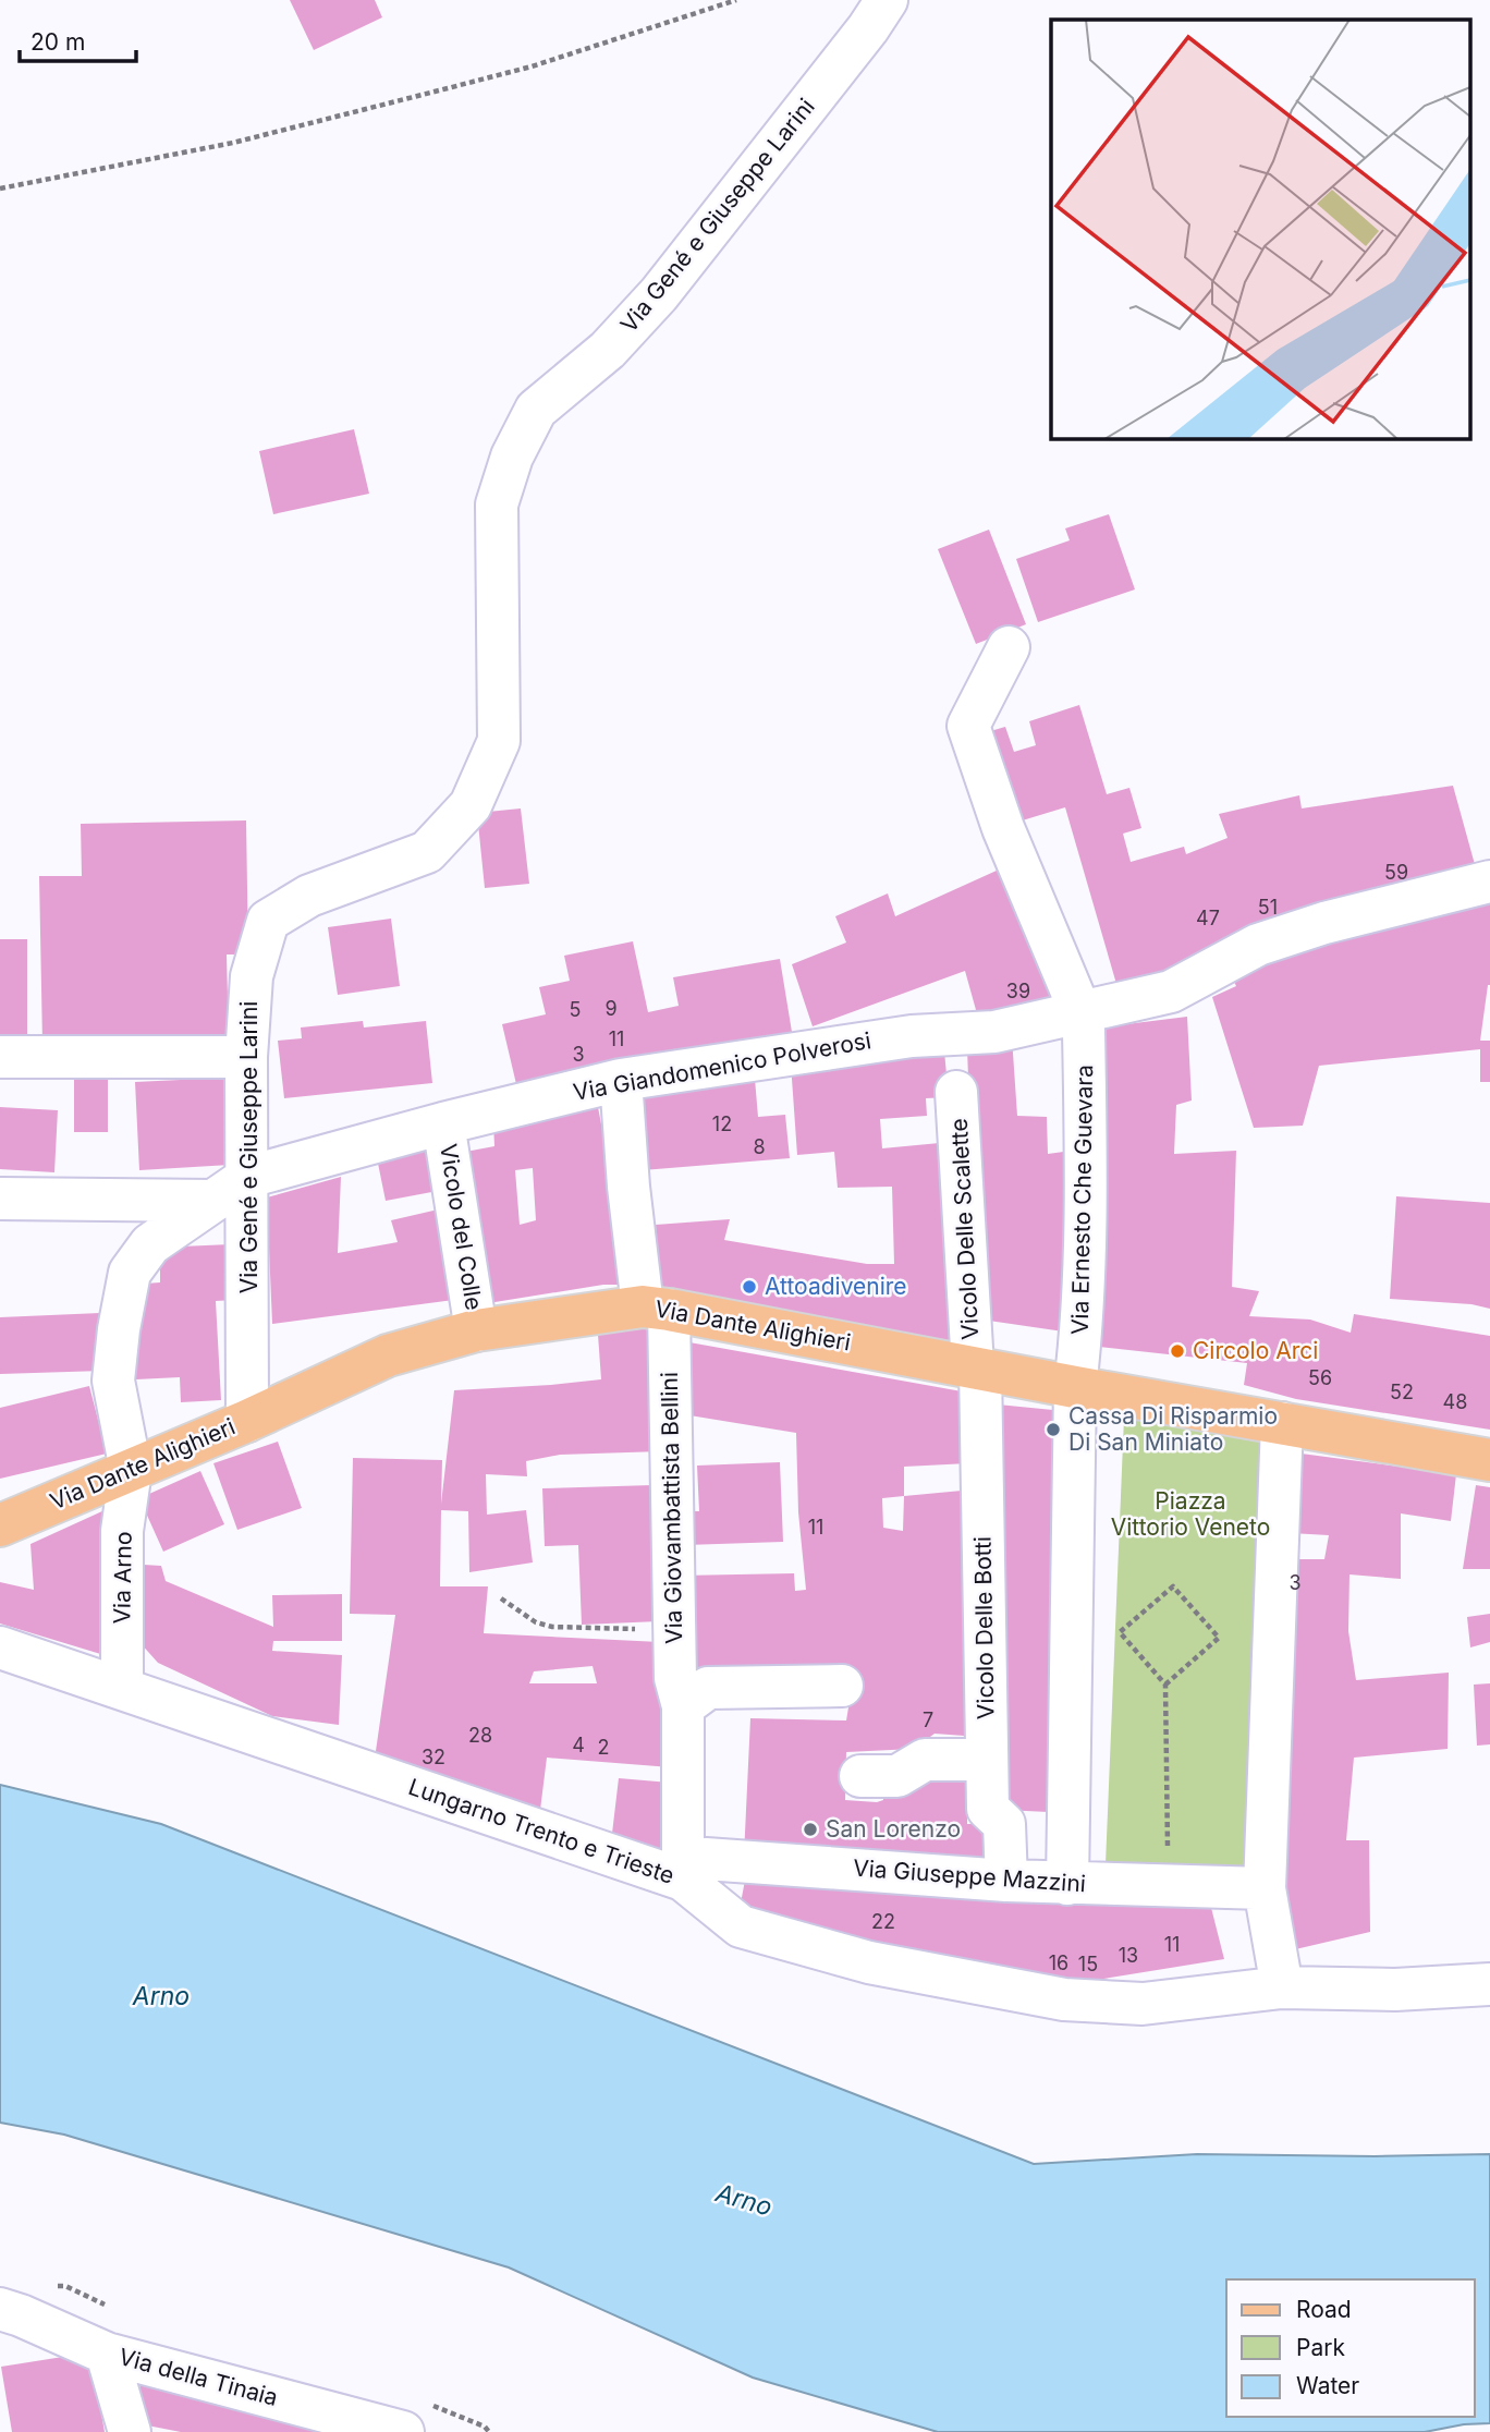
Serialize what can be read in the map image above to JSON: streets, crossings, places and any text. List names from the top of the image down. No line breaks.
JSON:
{"streets":{"main road":["Via Dante Alighieri"],"street":["Via Gené e Giuseppe Larini","Via Giandomenico Polverosi","Via Ernesto Che Guevara","Vicolo del Colle","Vicolo Delle Scalette","Via Giovambattista Bellini","Via Arno","Vicolo Delle Botti","Lungarno Trento e Trieste","Via Giuseppe Mazzini","Via della Tinaia"]},"crossings":[["Via Gené e Giuseppe Larini","Via Giandomenico Polverosi"],["Via Gené e Giuseppe Larini","Via Dante Alighieri"],["Via Giandomenico Polverosi","Via Ernesto Che Guevara"],["Via Giandomenico Polverosi","Vicolo del Colle"],["Via Giandomenico Polverosi","Via Dante Alighieri"],["Via Giandomenico Polverosi","Via Giovambattista Bellini"],["Via Giandomenico Polverosi","Via Arno"],["Via Ernesto Che Guevara","Via Dante Alighieri"],["Vicolo del Colle","Via Dante Alighieri"],["Vicolo Delle Scalette","Via Dante Alighieri"],["Vicolo Delle Scalette","Vicolo Delle Botti"],["Via Dante Alighieri","Via Giovambattista Bellini"],["Via Dante Alighieri","Via Arno"],["Via Dante Alighieri","Vicolo Delle Botti"],["Via Giovambattista Bellini","Lungarno Trento e Trieste"],["Via Giovambattista Bellini","Via Giuseppe Mazzini"],["Via Arno","Lungarno Trento e Trieste"],["Vicolo Delle Botti","Via Giuseppe Mazzini"],["Lungarno Trento e Trieste","Via Giuseppe Mazzini"]],"water":["Arno"],"parks":["Piazza Vittorio Veneto"],"places":["Attoadivenire","Circolo Arci","Cassa Di Risparmio Di San Miniato","San Lorenzo"],"house_numbers":["59","51","47","39","9","5","11","3","12","8","56","52","48","11","3","7","28","4","2","32","22","11","13","16","15"],"legend":["Road","Park","Water"],"scale_bar":"20 m"}
